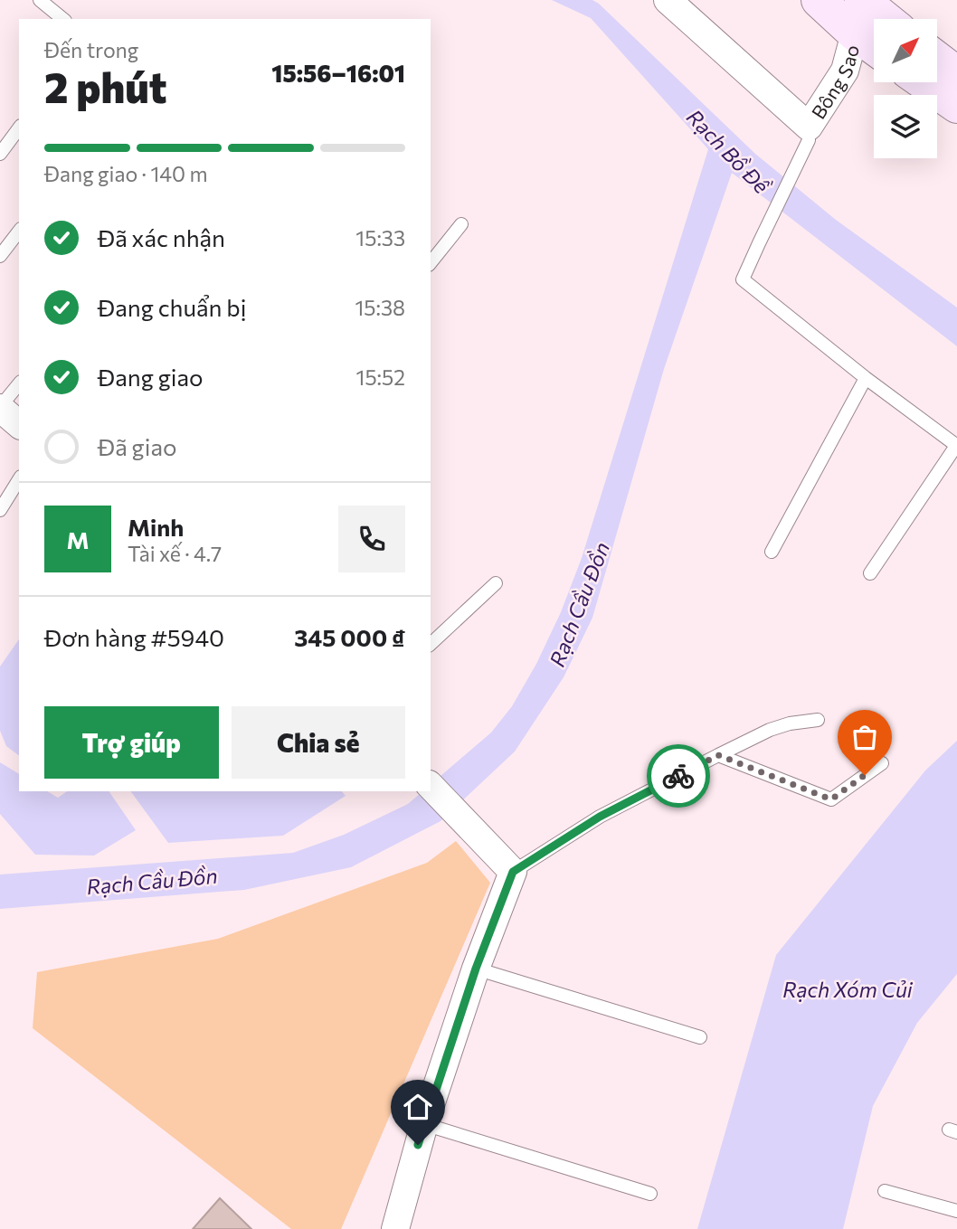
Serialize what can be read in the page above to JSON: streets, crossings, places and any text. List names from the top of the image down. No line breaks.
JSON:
{"streets":{"street":["Bông Sao"]},"water":["Rạch Bồ Đề","Rạch Cầu Đồn","Rạch Xóm Củi"],"north":"top right","page":{"heading":["2 phút","Đến trong","15:56–16:01"],"panel":["Minh","Tài xế · 4.7","Đơn hàng #5940","345 000 ₫"],"bar":"Đang giao · 140 m","list":[["Đã xác nhận","15:33"],["Đang chuẩn bị","15:38"],["Đang giao","15:52"],"Đã giao"],"round":"M","buttons":["Trợ giúp","Chia sẻ"]}}
